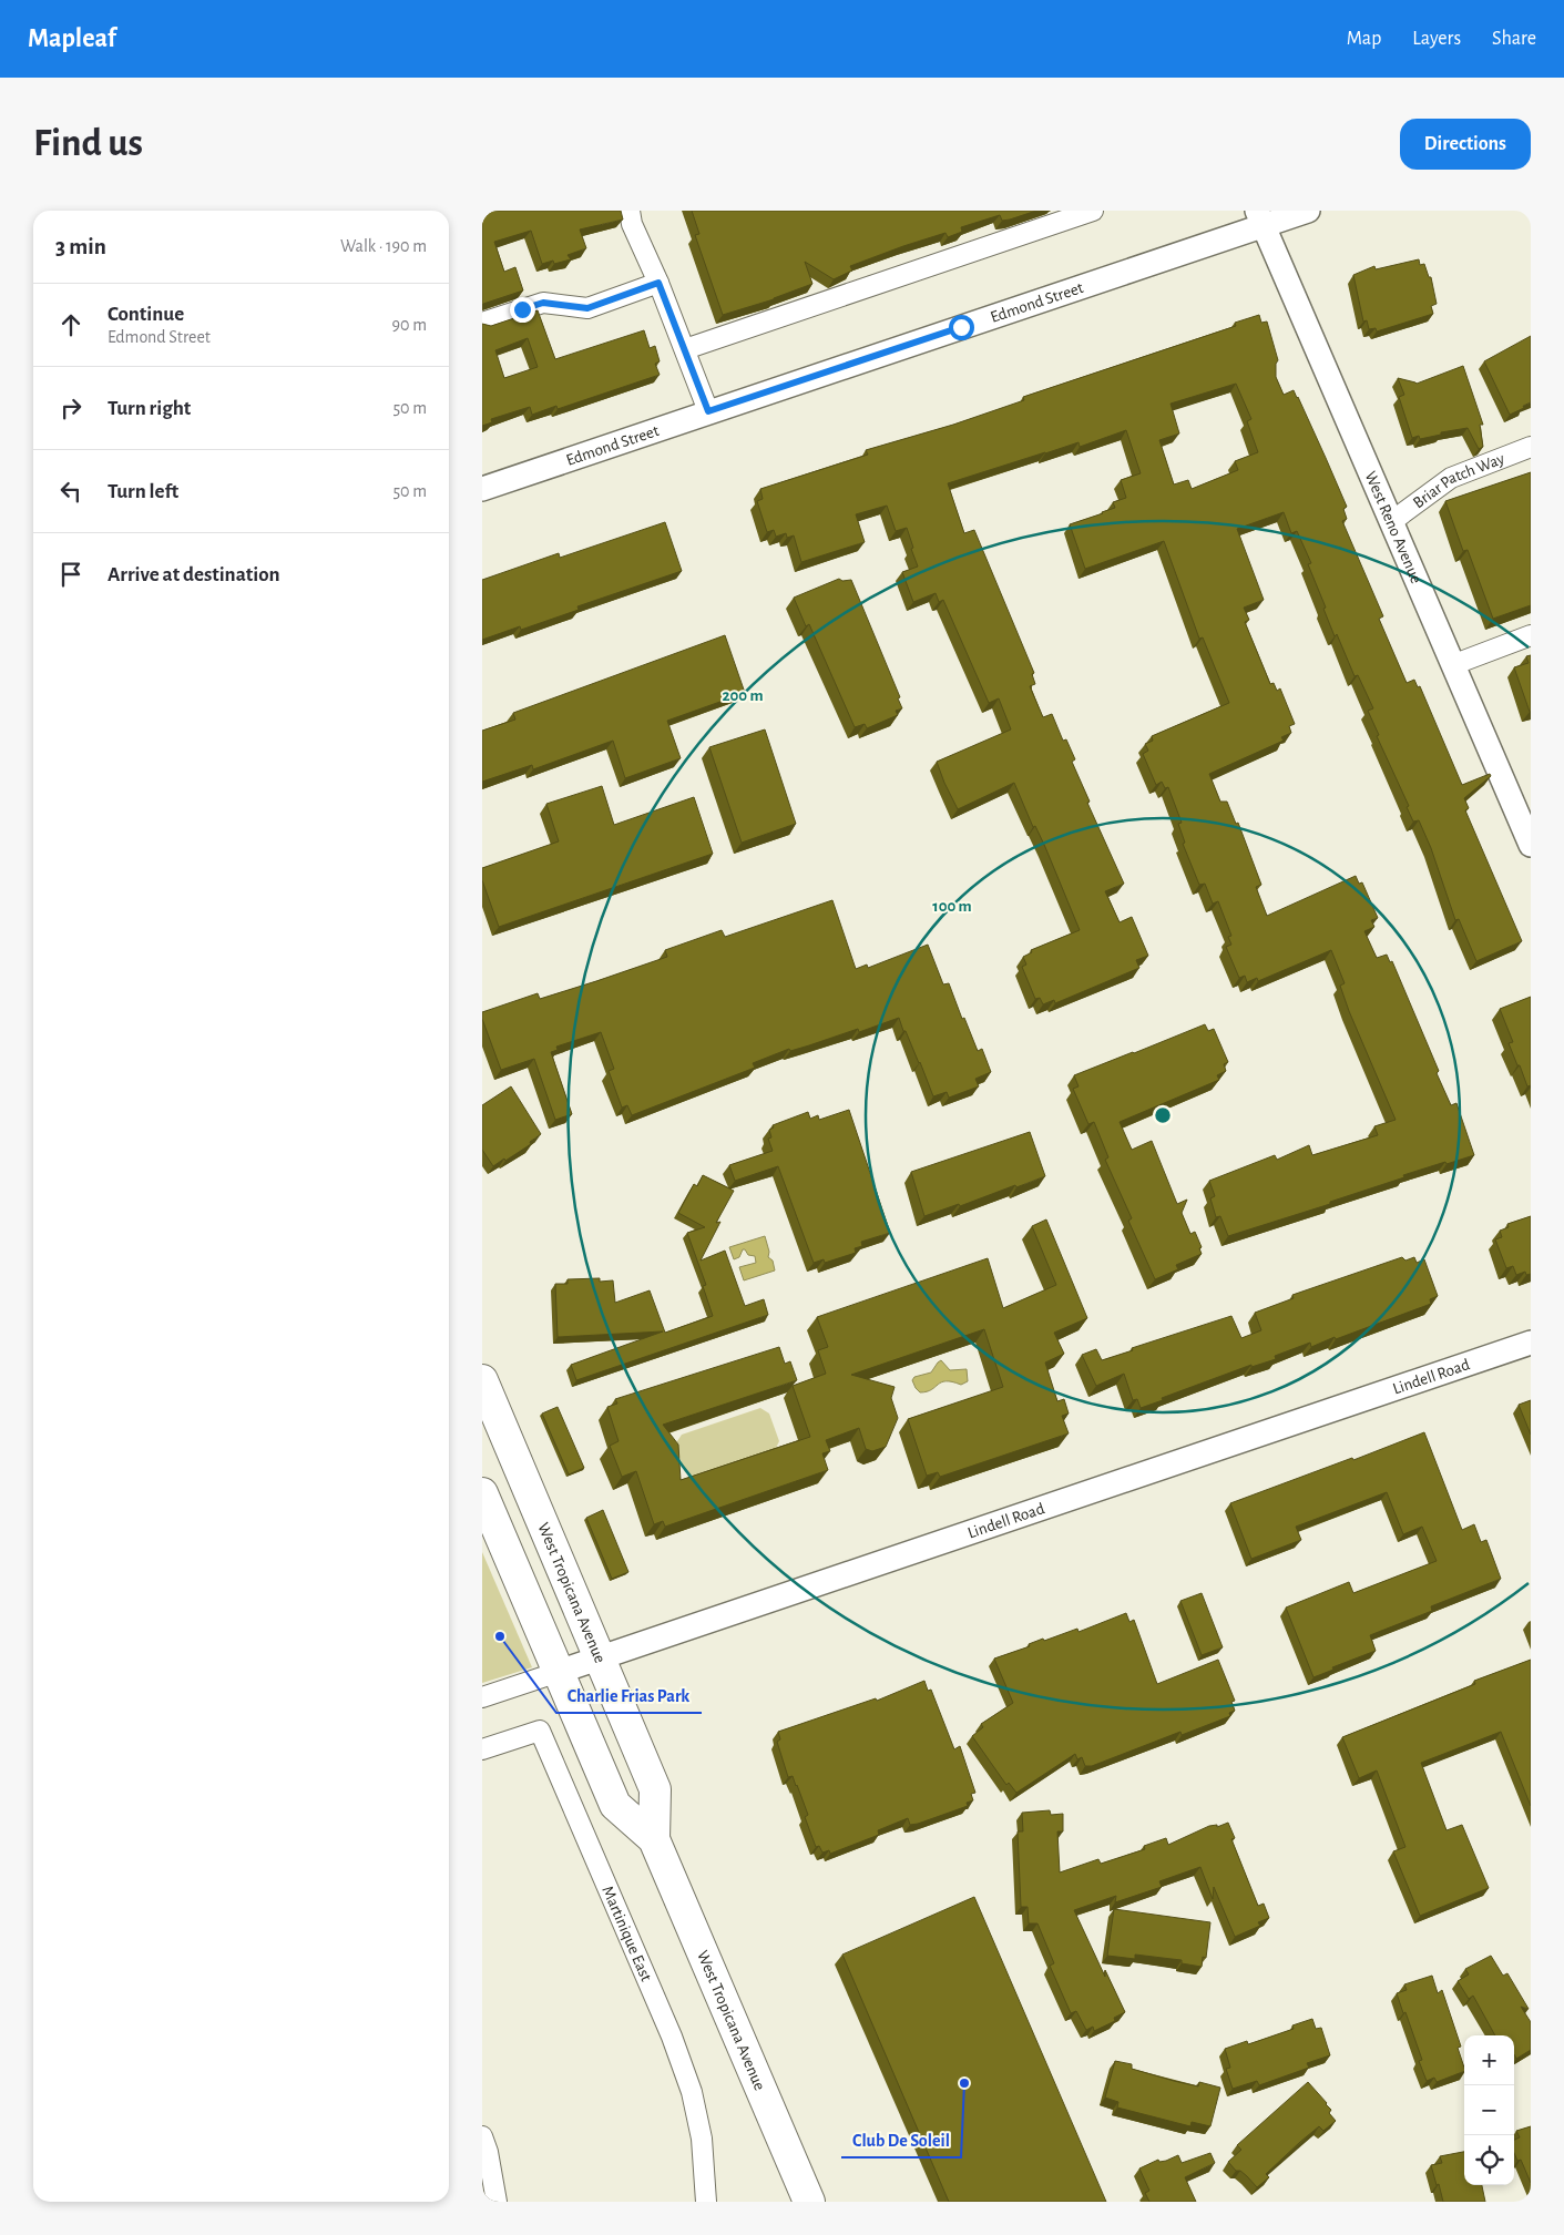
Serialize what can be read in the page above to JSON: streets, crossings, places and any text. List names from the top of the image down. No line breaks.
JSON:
{"streets":{"main road":["West Tropicana Avenue"],"street":["Edmond Street","Briar Patch Way","West Reno Avenue","Lindell Road","Martinique East"]},"crossings":[["Edmond Street","West Reno Avenue"],["Briar Patch Way","West Reno Avenue"],["Lindell Road","West Tropicana Avenue"]],"places":["Charlie Frias Park","Club De Soleil"],"page":{"header":"Mapleaf","nav":["Map","Layers","Share"],"buttons":"Directions","title":"Find us","heading":["3 min","Walk · 190 m"],"list":[["Continue","Edmond Street","90 m"],["Turn right","50 m"],["Turn left","50 m"],"Arrive at destination"],"map_buttons":["+","−"]},"rings":["200 m","100 m"]}
